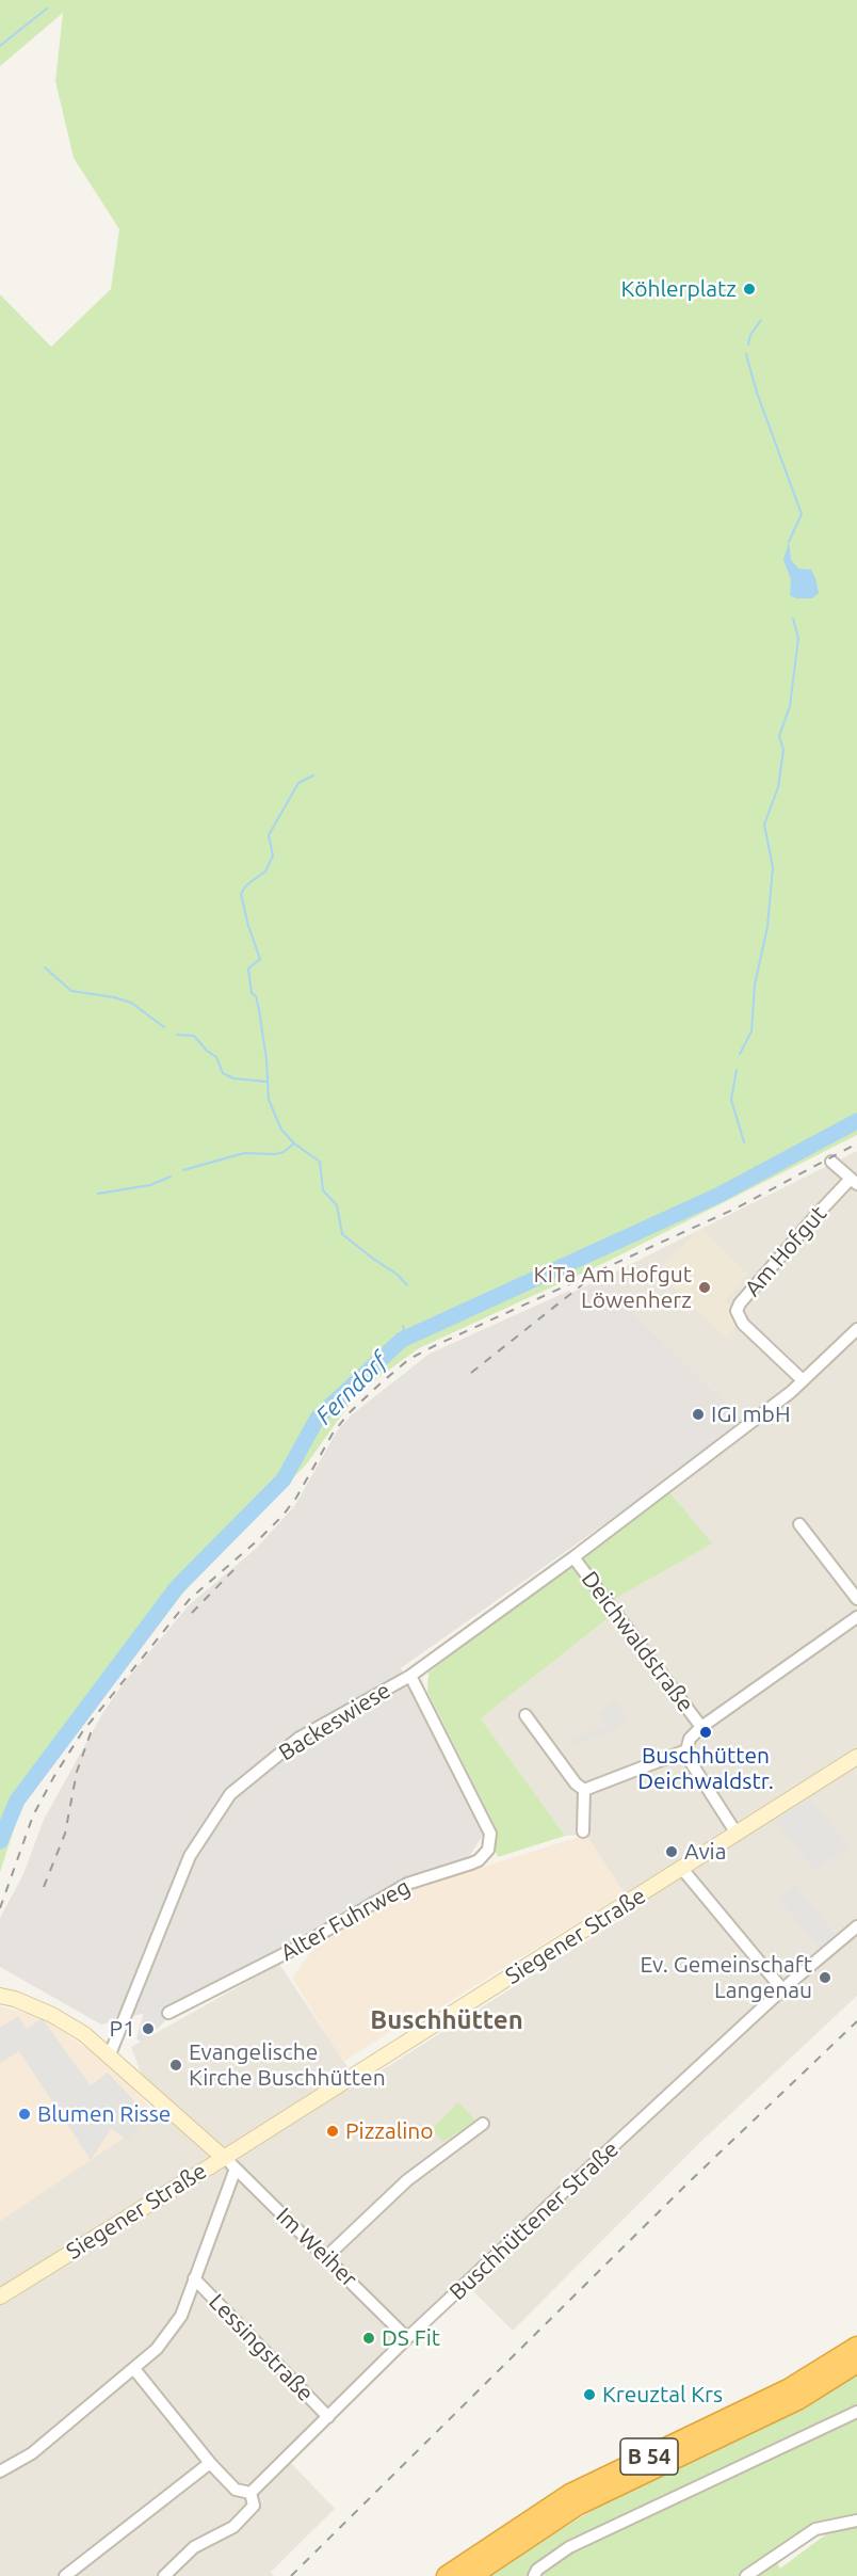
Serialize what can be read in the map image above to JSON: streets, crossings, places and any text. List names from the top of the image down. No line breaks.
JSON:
{"streets":{"highway":["B 54"],"main road":["Siegener Straße"],"street":["Am Hofgut","Deichwaldstraße","Backeswiese","Alter Fuhrweg","Buschhüttener Straße","Im Weiher","Lessingstraße"]},"crossings":[["Am Hofgut","Backeswiese"],["Deichwaldstraße","Backeswiese"],["Backeswiese","Alter Fuhrweg"],["Siegener Straße","Im Weiher"],["Buschhüttener Straße","Im Weiher"],["Buschhüttener Straße","Lessingstraße"]],"districts":["Buschhütten"],"water":["Ferndorf"],"places":["Köhlerplatz","KiTa Am Hofgut Löwenherz","IGI mbH","Buschhütten Deichwaldstr.","Avia","Ev. Gemeinschaft Langenau","P1","Evangelische Kirche Buschhütten","Blumen Risse","Pizzalino","DS Fit","Kreuztal Krs"]}
